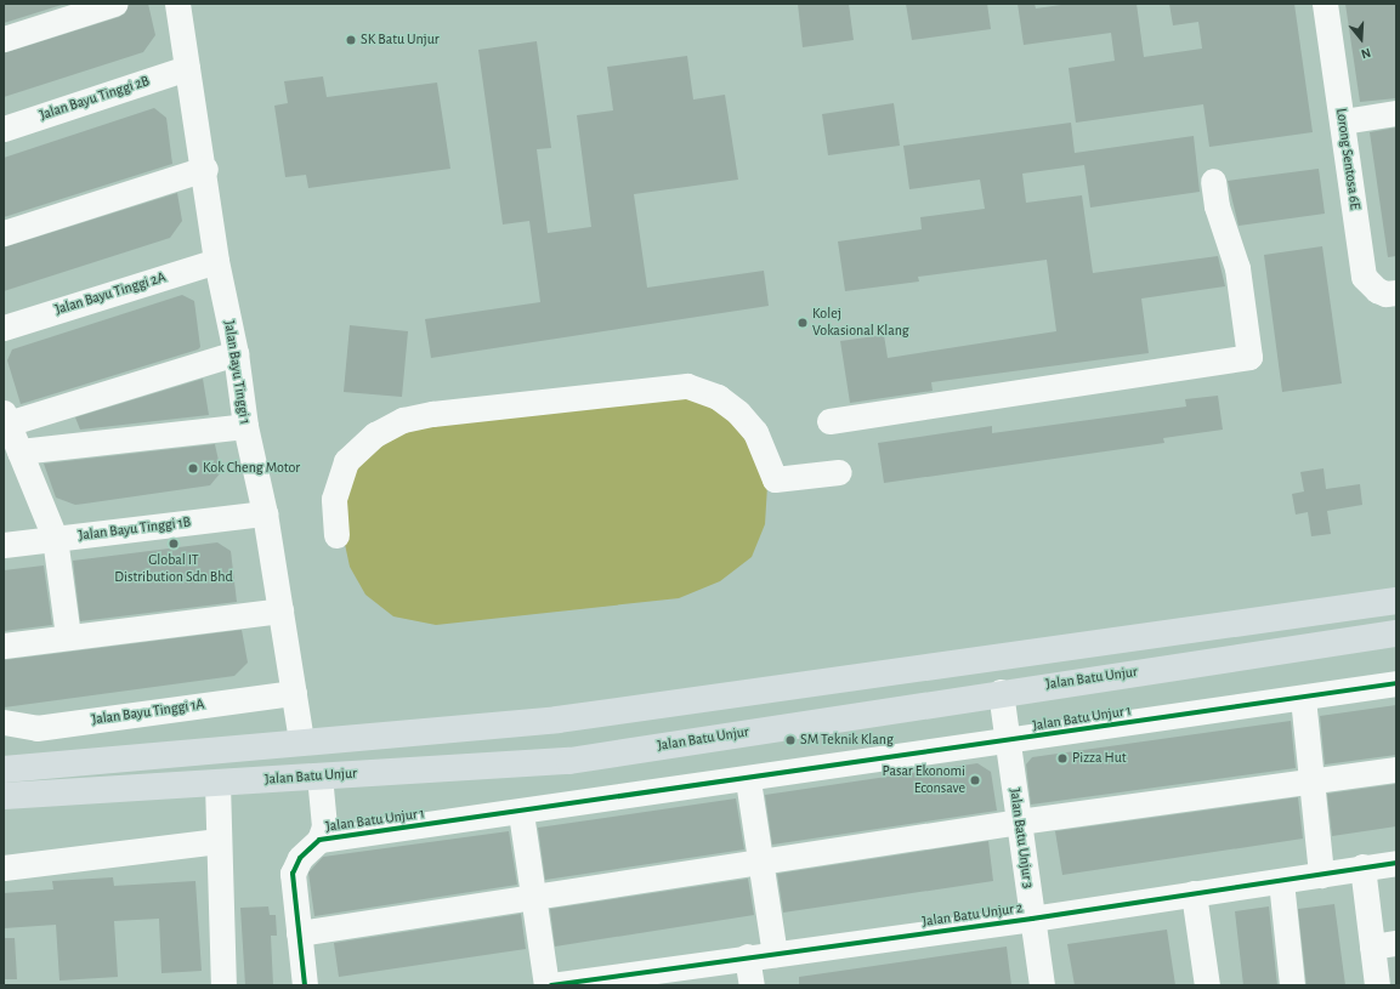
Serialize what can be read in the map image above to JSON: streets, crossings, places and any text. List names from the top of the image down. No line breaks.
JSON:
{"streets":{"main road":["Jalan Batu Unjur"],"street":["Jalan Bayu Tinggi 2B","Lorong Sentosa 6E","Jalan Bayu Tinggi 2A","Jalan Bayu Tinggi 1","Jalan Bayu Tinggi 1B","Jalan Bayu Tinggi 1A","Jalan Batu Unjur 1","Jalan Batu Unjur 3","Jalan Batu Unjur 2"]},"crossings":[["Jalan Bayu Tinggi 2B","Jalan Bayu Tinggi 1"],["Jalan Bayu Tinggi 2A","Jalan Bayu Tinggi 1"],["Jalan Bayu Tinggi 1","Jalan Bayu Tinggi 1B"],["Jalan Bayu Tinggi 1","Jalan Bayu Tinggi 1A"],["Jalan Batu Unjur","Jalan Batu Unjur 3"],["Jalan Batu Unjur 1","Jalan Batu Unjur 3"],["Jalan Batu Unjur 3","Jalan Batu Unjur 2"]],"places":["SK Batu Unjur","Kolej Vokasional Klang","Kok Cheng Motor","Global IT Distribution Sdn Bhd","SM Teknik Klang","Pizza Hut","Pasar Ekonomi Econsave"],"north":"bottom"}
